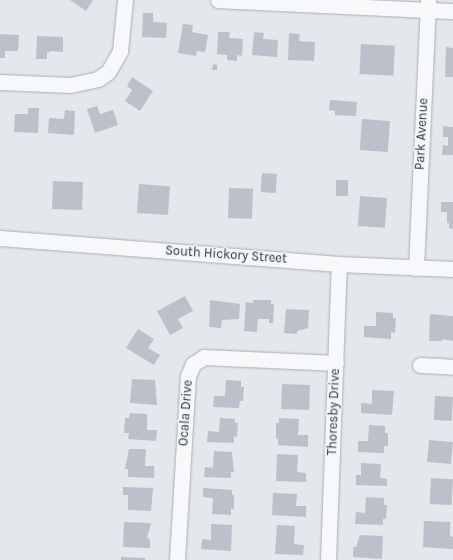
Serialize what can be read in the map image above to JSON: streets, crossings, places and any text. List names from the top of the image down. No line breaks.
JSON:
{"streets":{"street":["Park Avenue","South Hickory Street","Thoresby Drive","Ocala Drive"]},"crossings":[["Park Avenue","South Hickory Street"],["South Hickory Street","Thoresby Drive"],["Thoresby Drive","Ocala Drive"]]}
